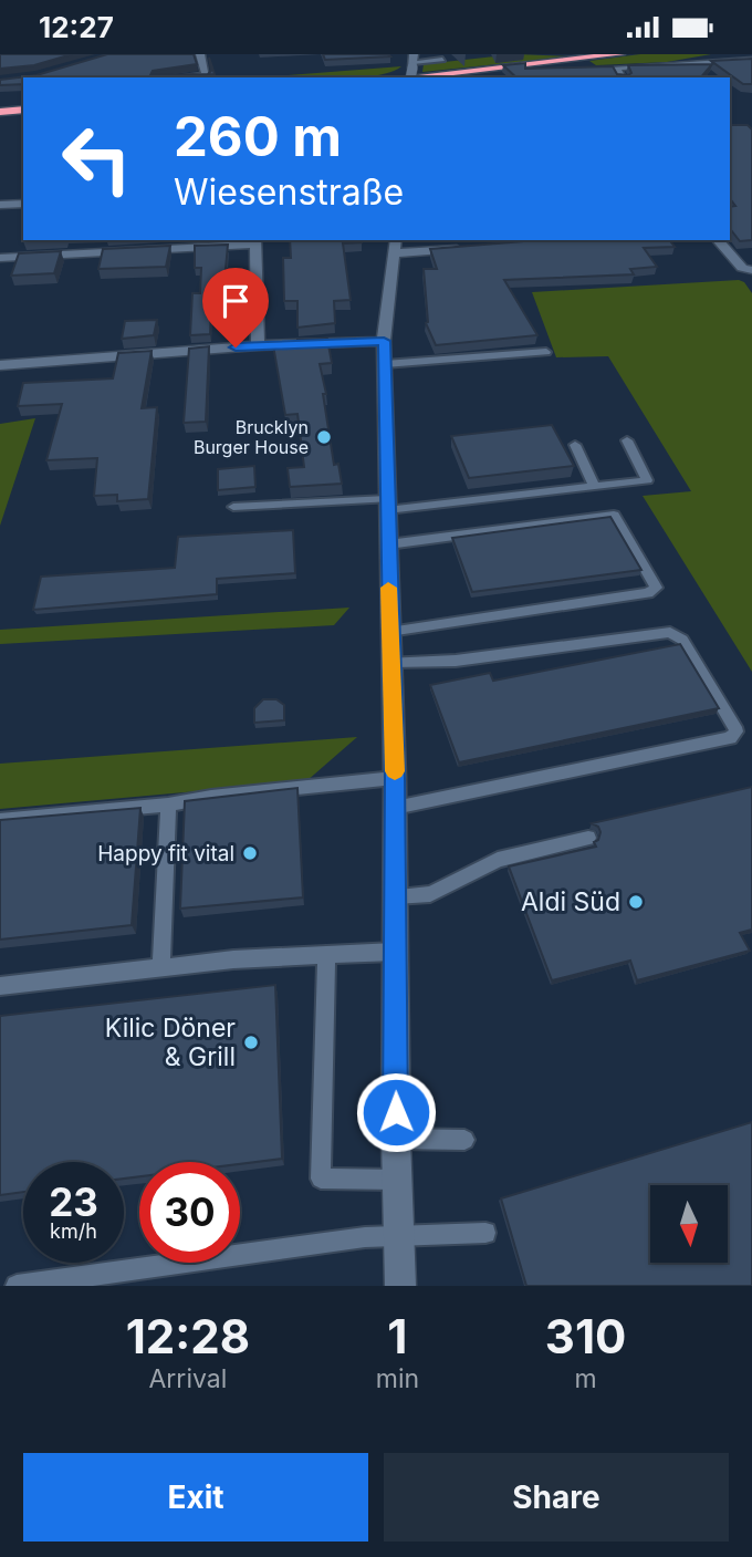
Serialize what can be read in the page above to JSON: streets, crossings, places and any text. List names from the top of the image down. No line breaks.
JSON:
{"places":["Brucklyn Burger House","Happy fit vital","Aldi Süd","Kilic Döner & Grill"],"north":"bottom","page":{"status":"12:27","turn":["260 m","Wiesenstraße"],"speed":"23 km/h","limit":"30","eta":["12:28","Arrival","1","min","310","m"],"buttons":["Exit","Share"]}}
